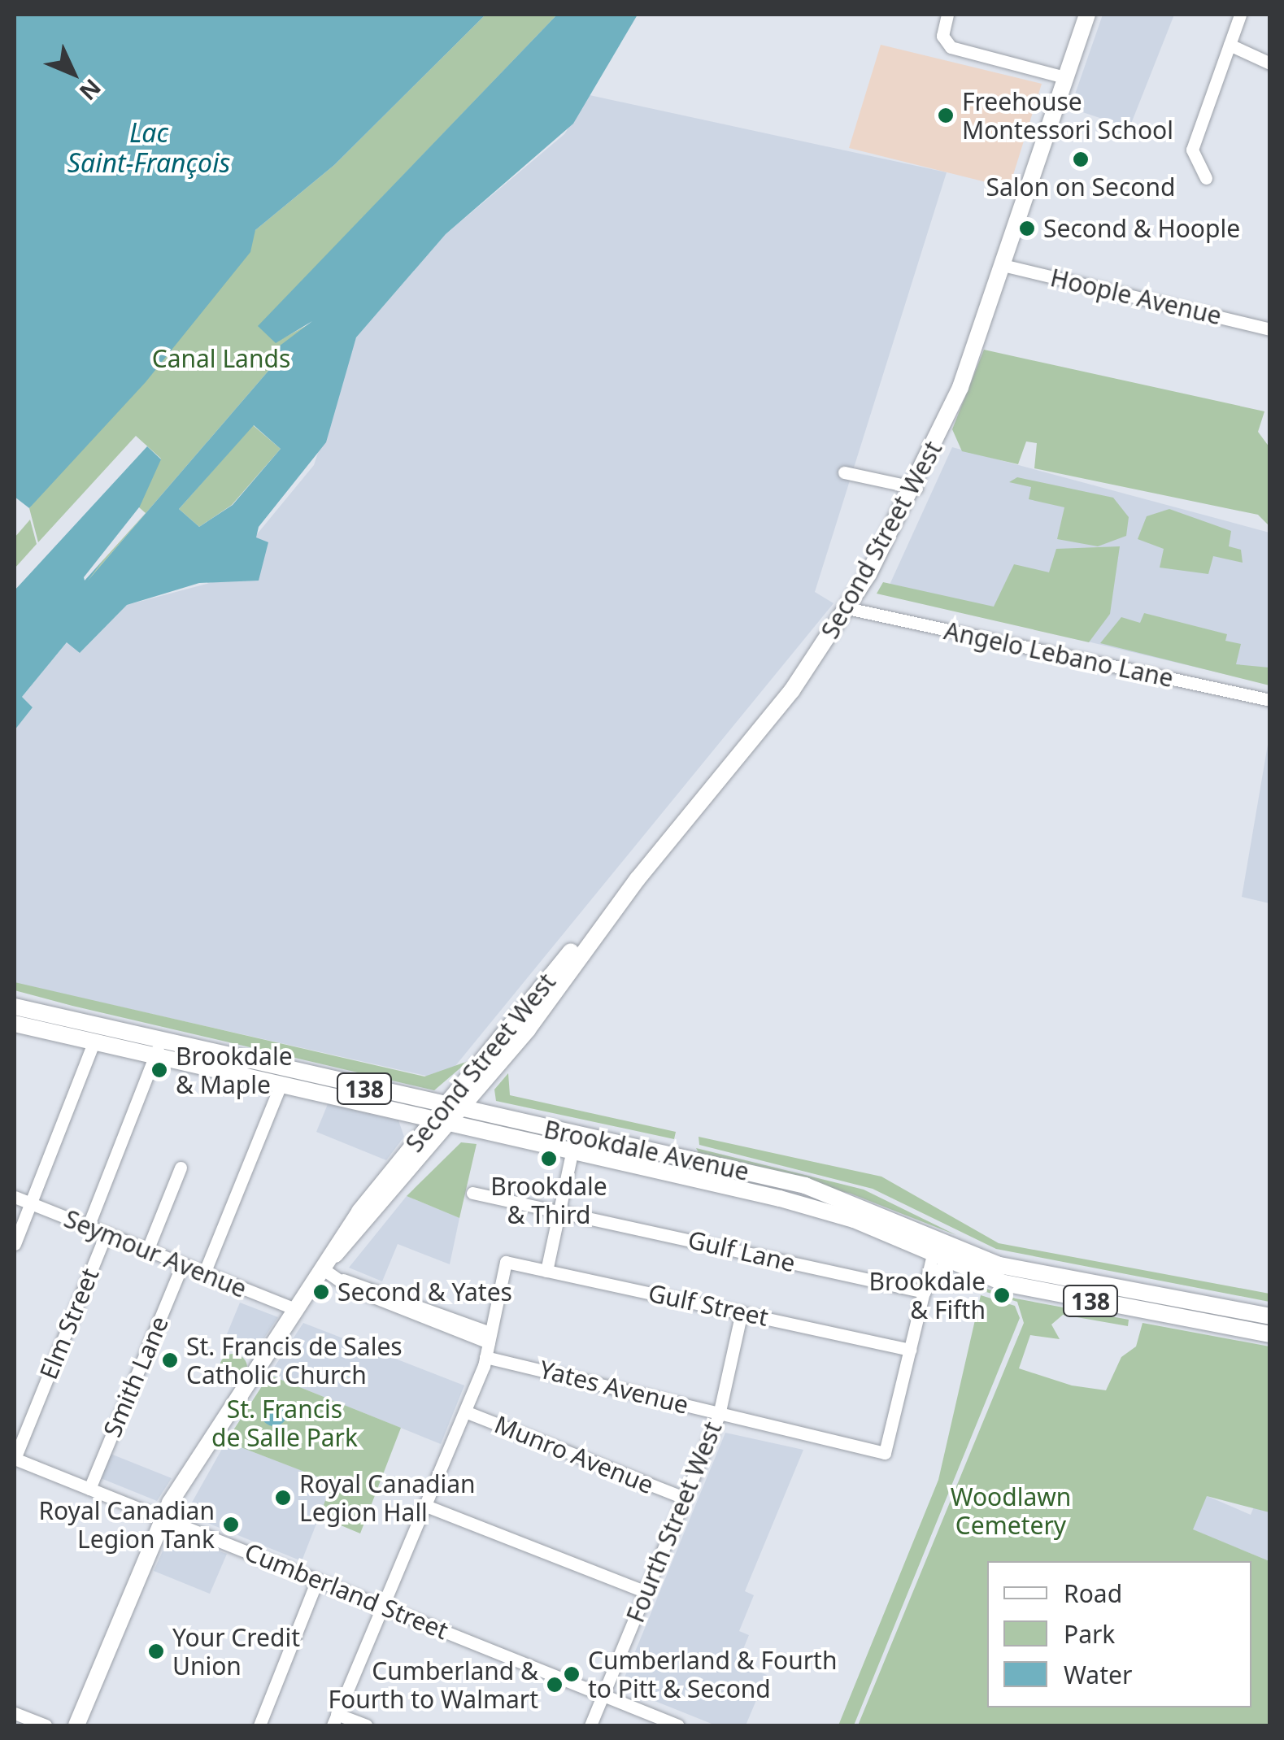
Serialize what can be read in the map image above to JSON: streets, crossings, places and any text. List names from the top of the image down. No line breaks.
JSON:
{"streets":{"main road":["Second Street West","138","Brookdale Avenue"],"street":["Hoople Avenue","Angelo Lebano Lane","Gulf Lane","Seymour Avenue","Gulf Street","Elm Street","Smith Lane","Yates Avenue","Munro Avenue","Fourth Street West","Cumberland Street"]},"crossings":[["Hoople Avenue","Second Street West"],["Second Street West","Angelo Lebano Lane"],["Second Street West","Brookdale Avenue"],["Second Street West","Seymour Avenue"],["Second Street West","Cumberland Street"],["Seymour Avenue","Elm Street"],["Seymour Avenue","Smith Lane"],["Gulf Street","Yates Avenue"],["Gulf Street","Fourth Street West"],["Elm Street","Cumberland Street"],["Smith Lane","Cumberland Street"],["Yates Avenue","Fourth Street West"],["Munro Avenue","Fourth Street West"],["Fourth Street West","Cumberland Street"]],"water":["Lac Saint-François"],"parks":["Canal Lands","St. Francis de Salle Park","Woodlawn Cemetery"],"places":["Freehouse Montessori School","Salon on Second","Second & Hoople","Brookdale & Maple","Brookdale & Third","Second & Yates","Brookdale & Fifth","St. Francis de Sales Catholic Church","Royal Canadian Legion Hall","Royal Canadian Legion Tank","Your Credit Union","Cumberland & Fourth to Pitt & Second","Cumberland & Fourth to Walmart"],"legend":["Road","Park","Water"],"north":"bottom right"}
